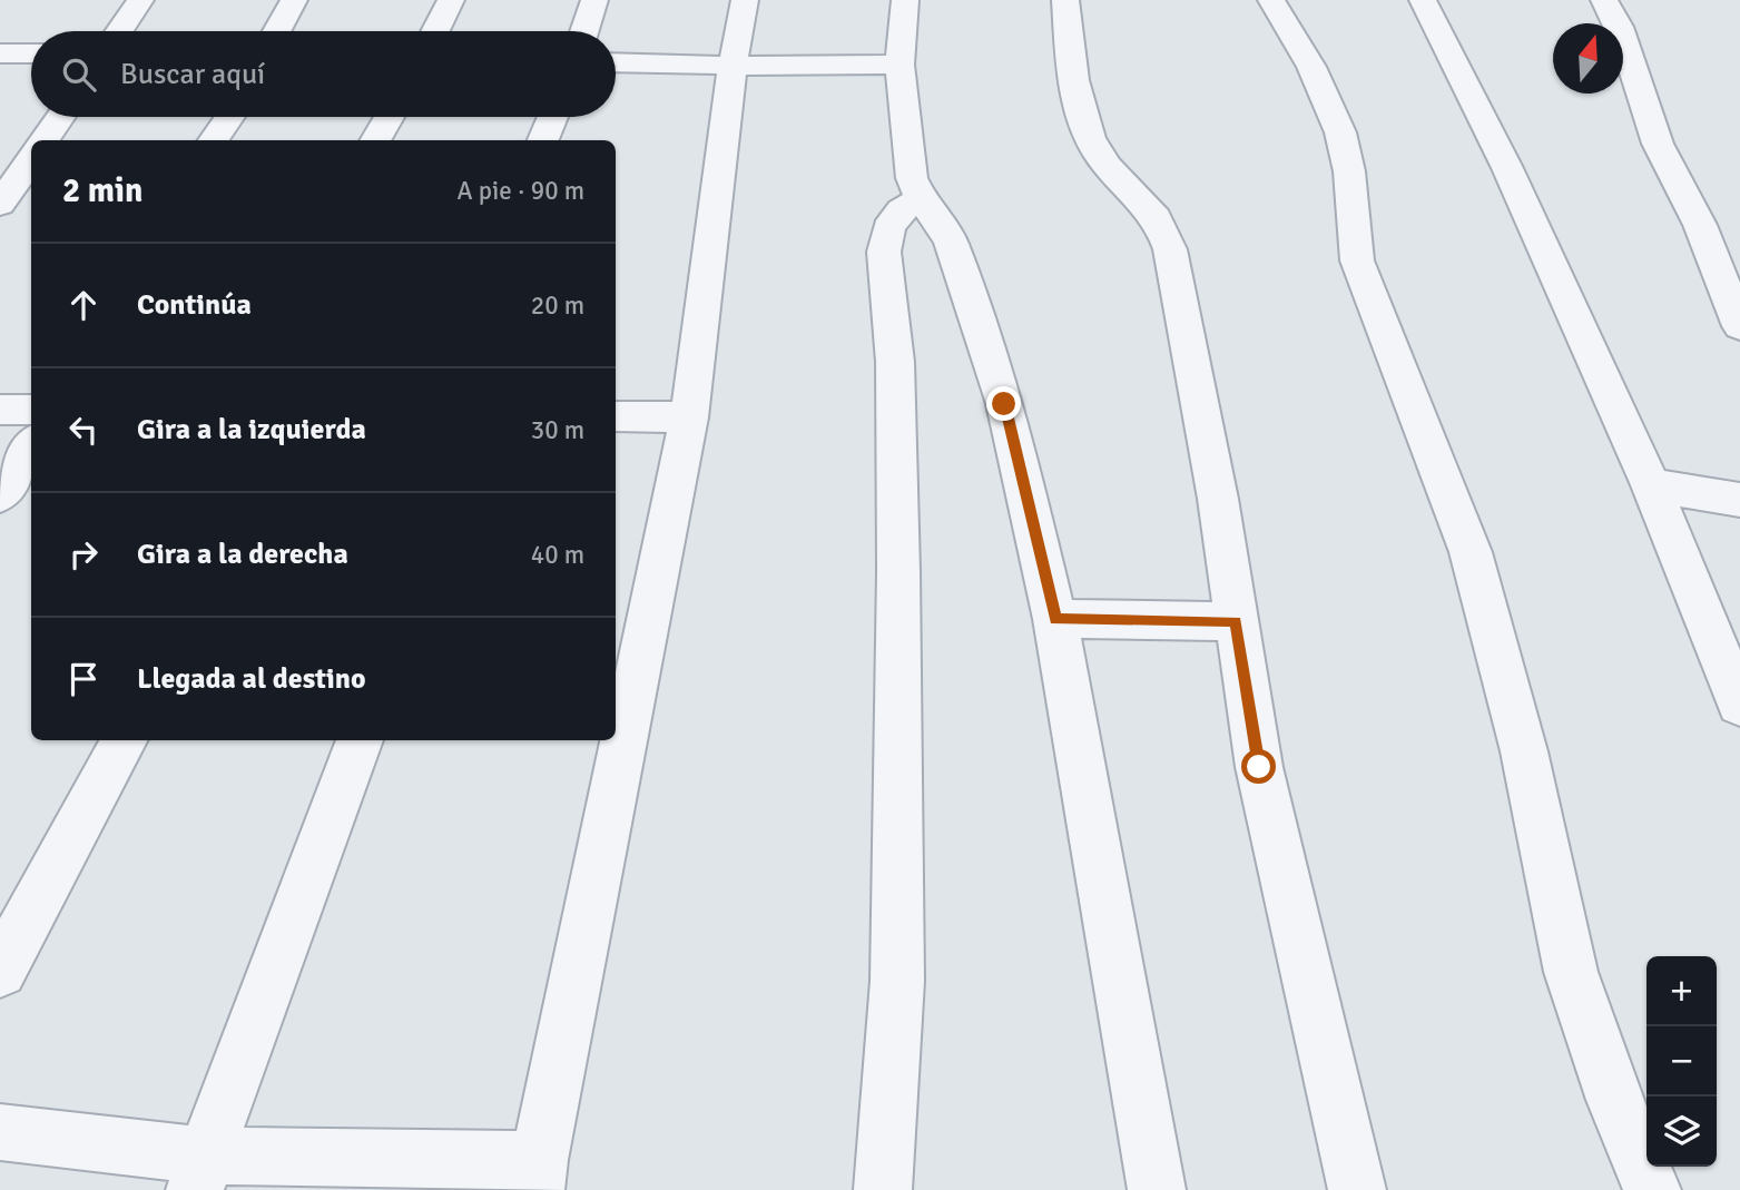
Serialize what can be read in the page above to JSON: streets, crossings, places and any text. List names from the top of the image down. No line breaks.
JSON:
{"north":"top","page":{"search":"Buscar aquí","heading":["2 min","A pie · 90 m"],"list":[["Continúa","20 m"],["Gira a la izquierda","30 m"],["Gira a la derecha","40 m"],"Llegada al destino"],"map_buttons":["+","−"]}}
